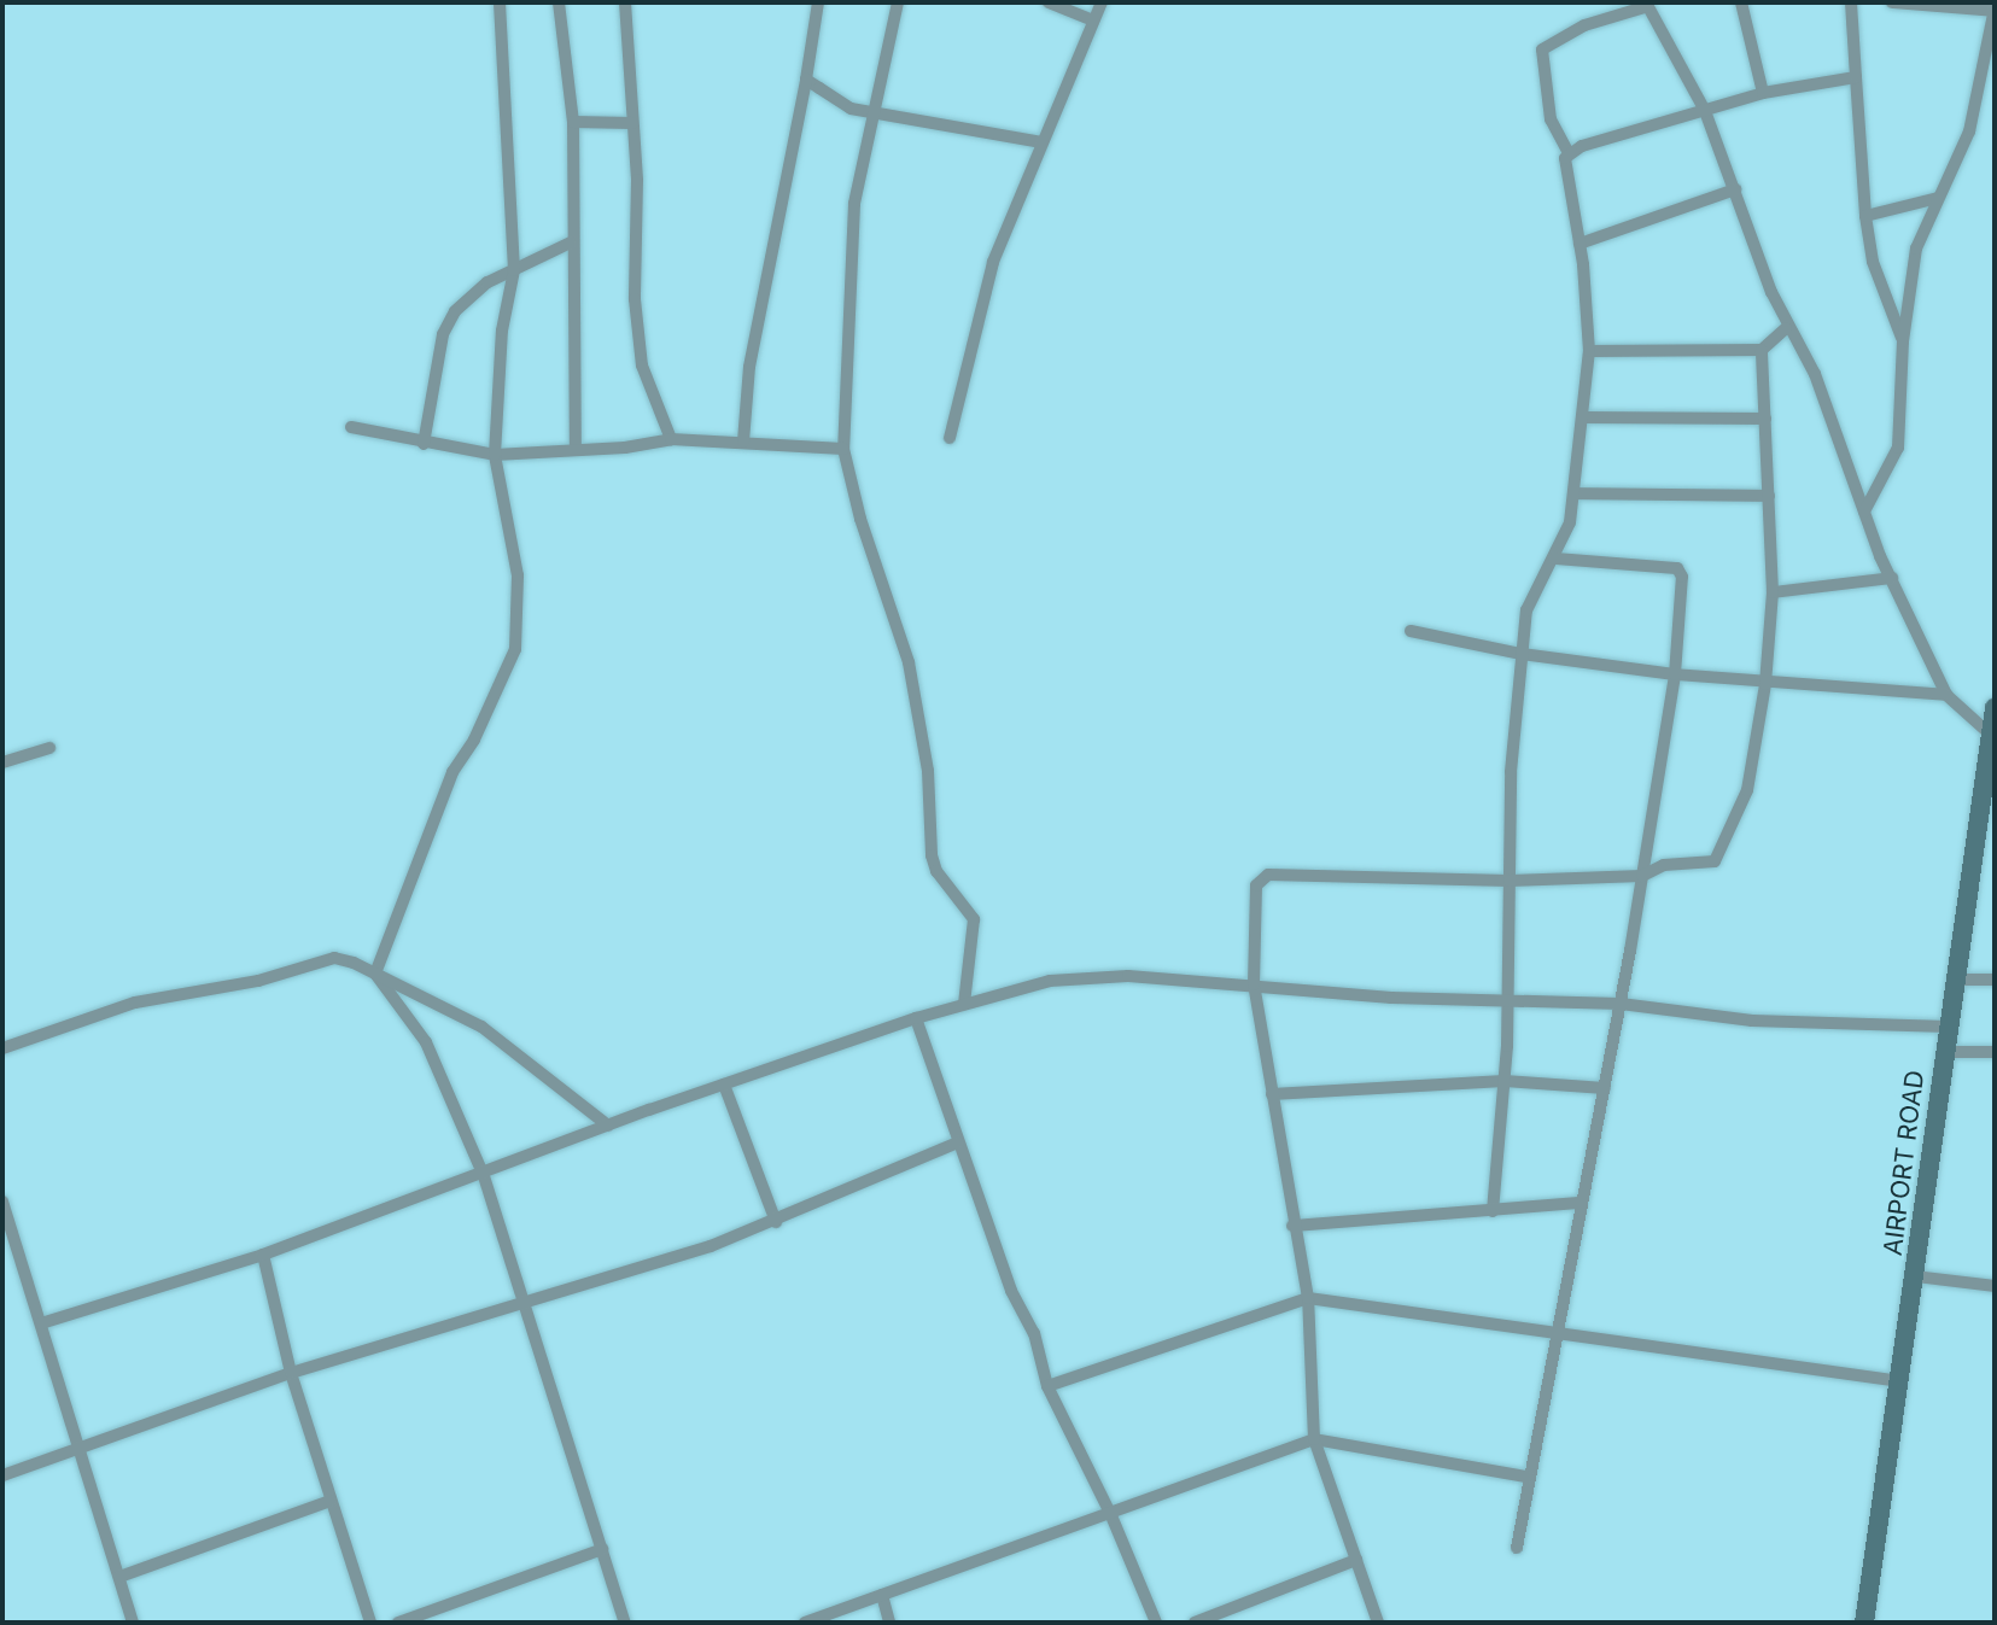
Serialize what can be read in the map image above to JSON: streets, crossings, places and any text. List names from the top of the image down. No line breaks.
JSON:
{"streets":{"main road":["AIRPORT ROAD"]}}
